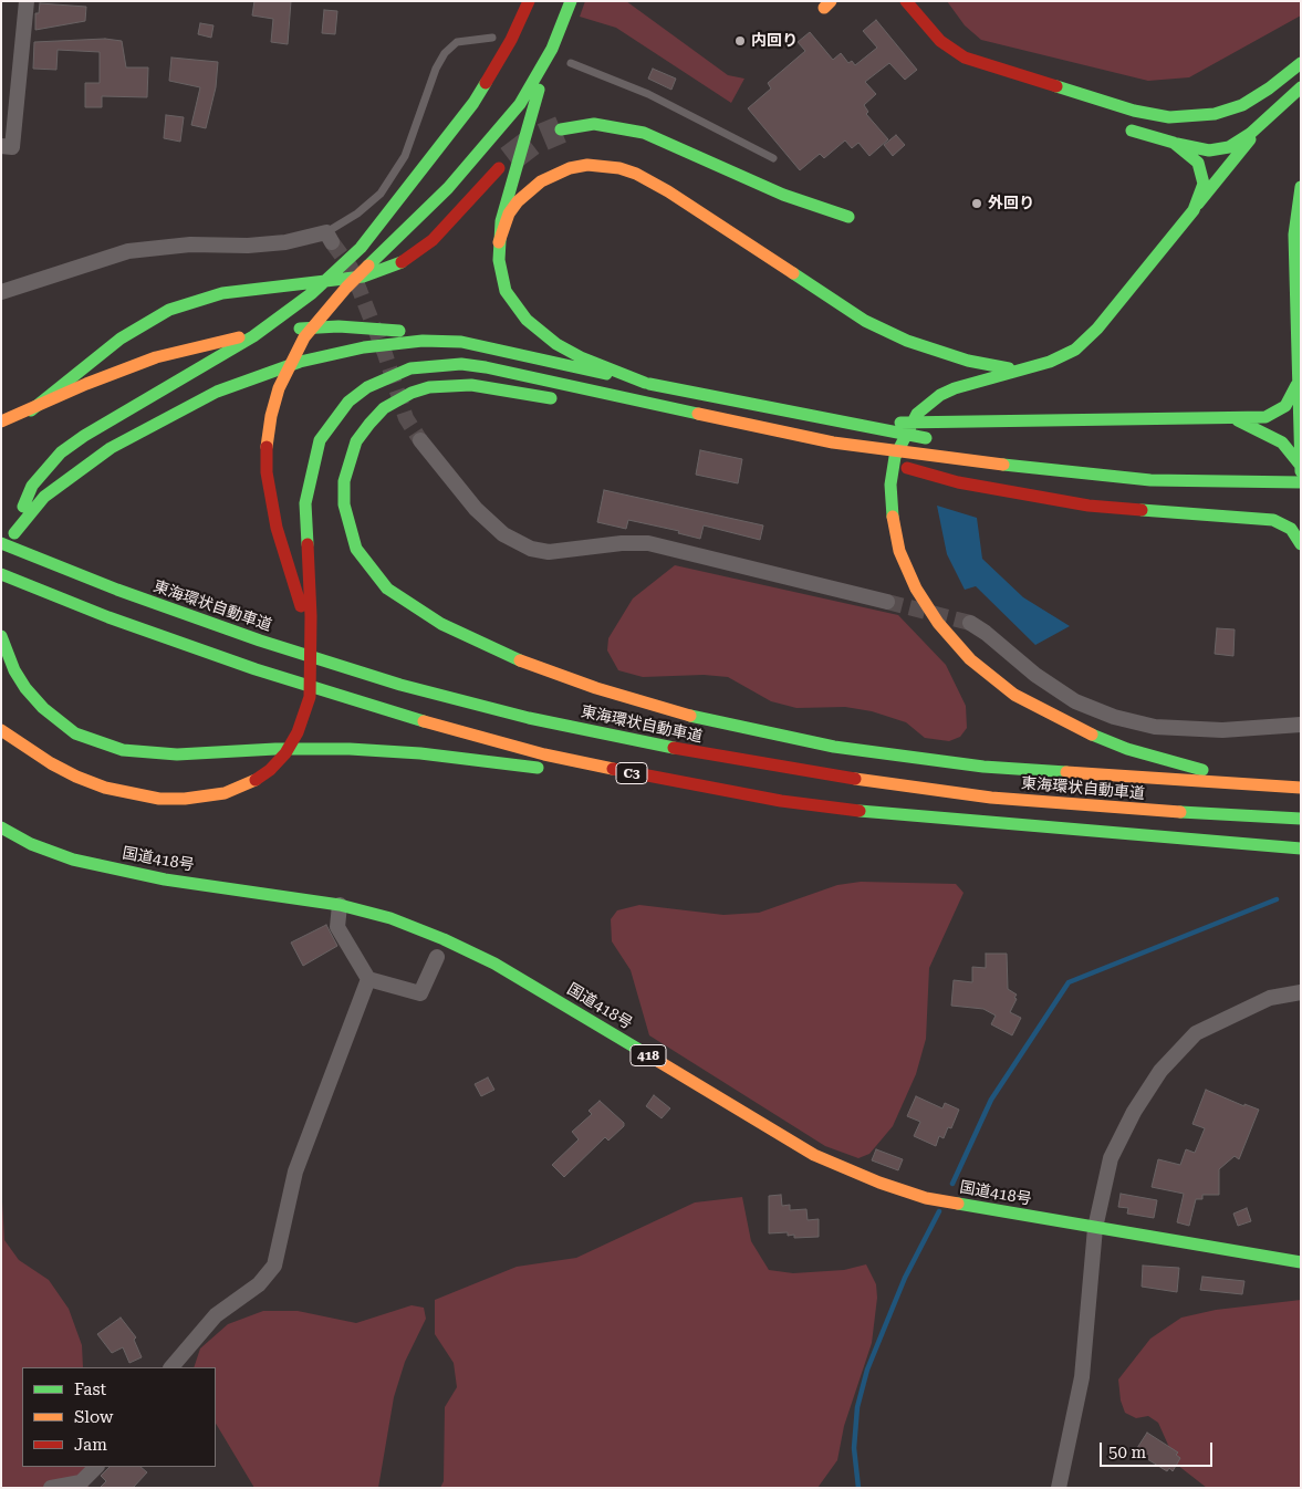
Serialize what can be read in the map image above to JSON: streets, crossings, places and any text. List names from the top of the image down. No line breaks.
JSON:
{"streets":{"main road":["東海環状自動車道","C3","国道418号","418"]},"places":["内回り","外回り"],"legend":["Fast","Slow","Jam"],"scale_bar":"50 m"}
